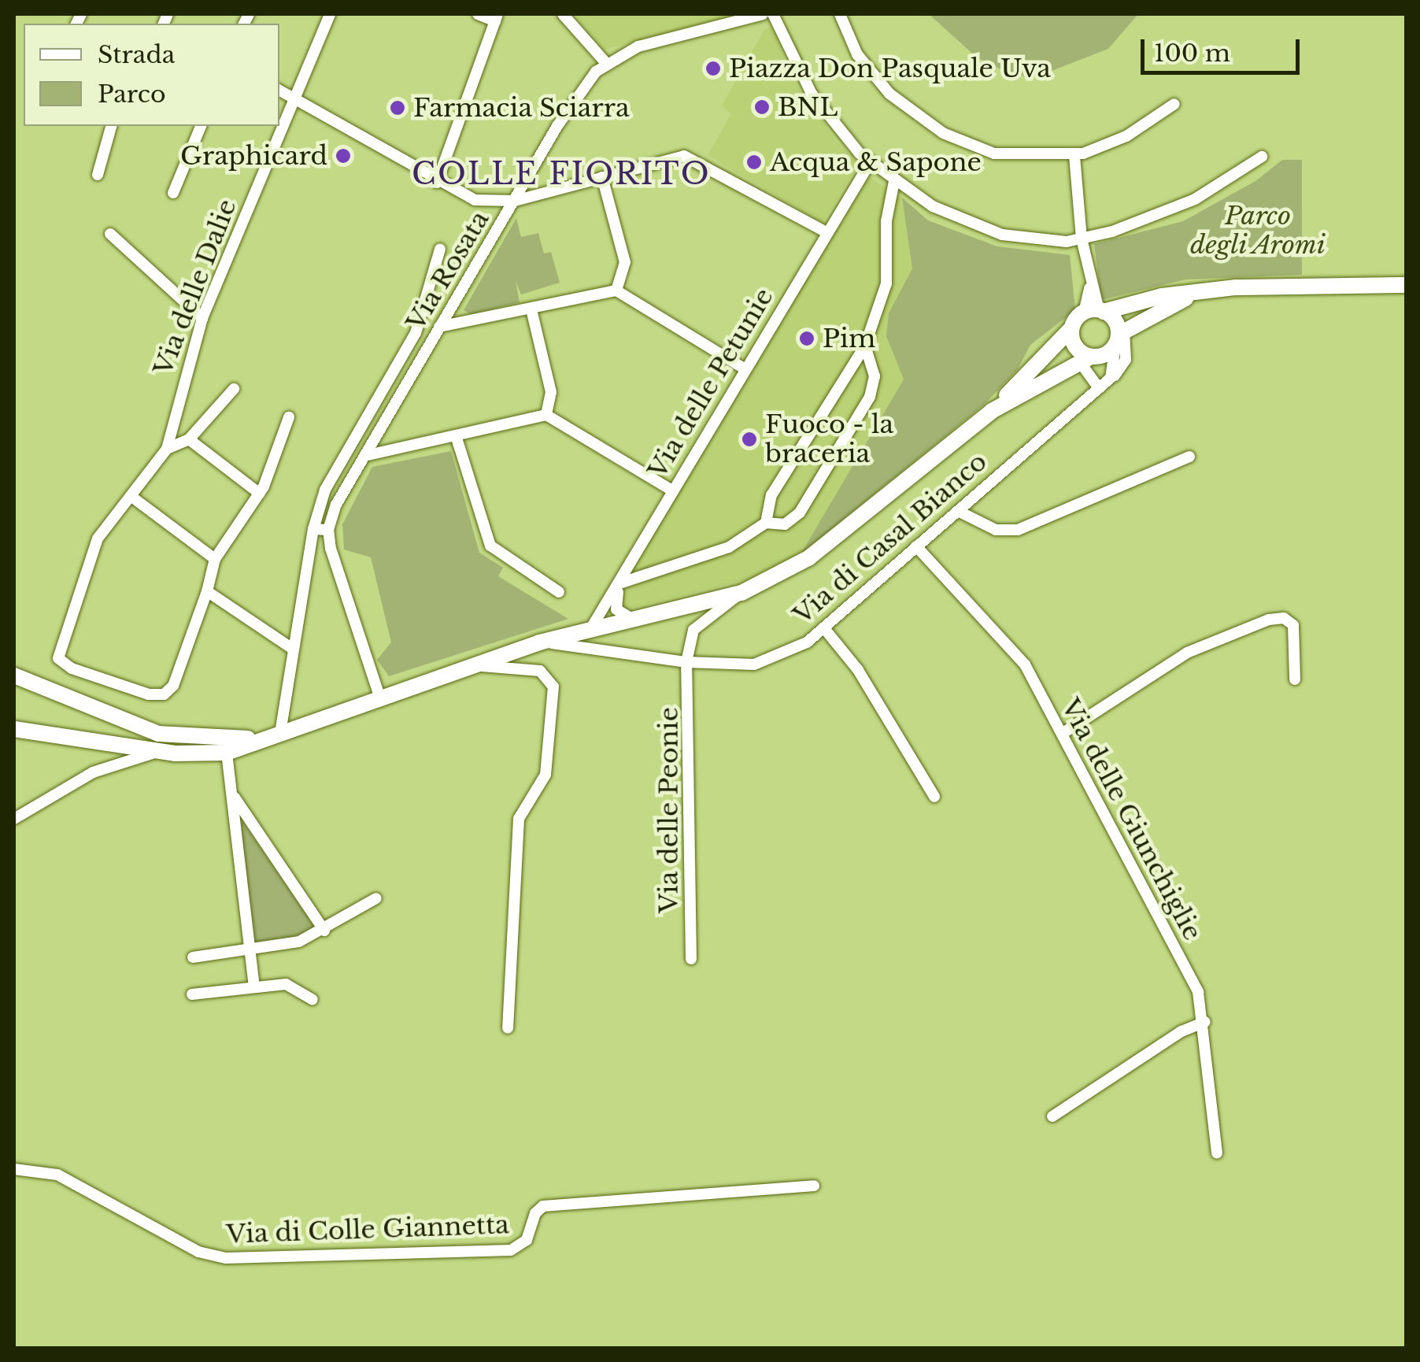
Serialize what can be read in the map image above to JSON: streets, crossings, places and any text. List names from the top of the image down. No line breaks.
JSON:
{"streets":{"main road":["Via di Casal Bianco"],"street":["Via Rosata","Via delle Dalie","Via delle Petunie","Via delle Peonie","Via delle Giunchiglie","Via di Colle Giannetta"]},"crossings":[["Via Rosata","Via di Casal Bianco"],["Via delle Petunie","Via di Casal Bianco"],["Via di Casal Bianco","Via delle Peonie"],["Via di Casal Bianco","Via delle Giunchiglie"]],"districts":["COLLE FIORITO"],"parks":["Parco degli Aromi"],"places":["Piazza Don Pasquale Uva","BNL","Farmacia Sciarra","Graphicard","Acqua & Sapone","Pim","Fuoco - la braceria"],"legend":["Strada","Parco"],"scale_bar":"100 m"}
